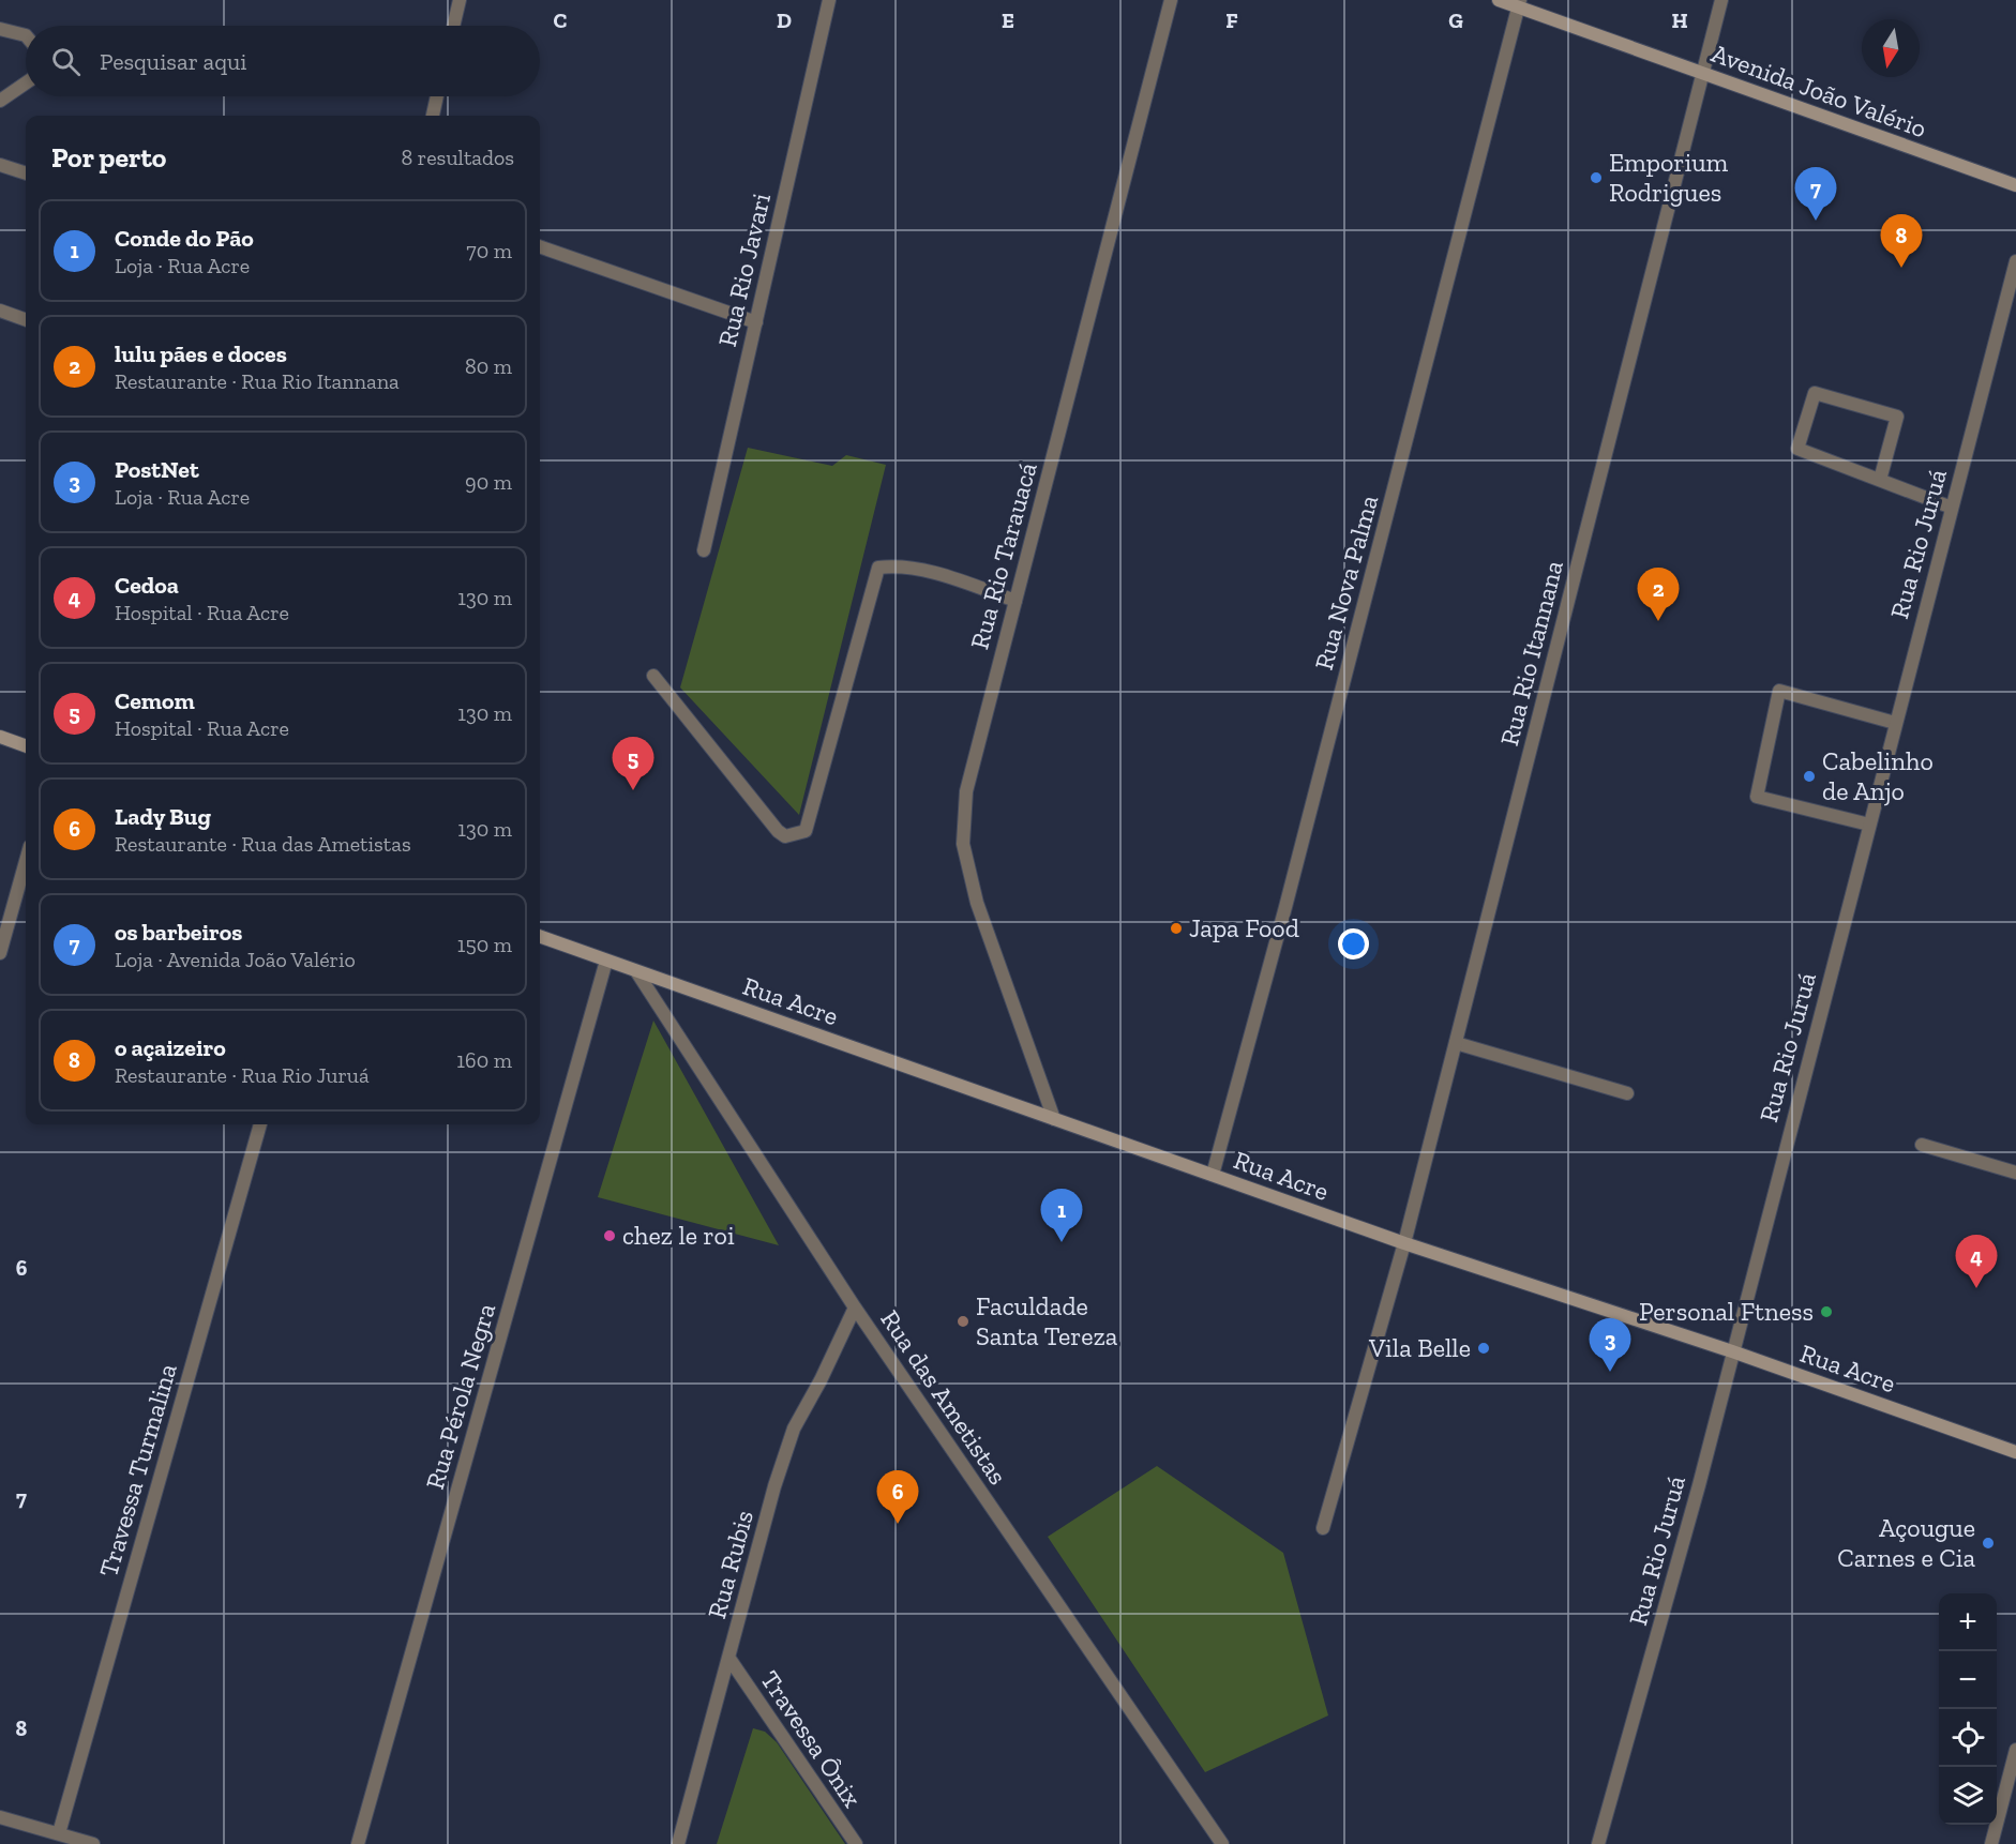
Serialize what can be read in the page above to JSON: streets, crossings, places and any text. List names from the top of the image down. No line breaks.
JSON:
{"streets":{"street":["Avenida João Valério","Rua Rio Javari","Rua Rio Juruá","Rua Rio Tarauacá","Rua Nova Palma","Rua Rio Itannana","Rua Acre","Rua Pérola Negra","Rua das Ametistas","Travessa Turmalina","Rua Rubis","Travessa Ônix"]},"crossings":[["Avenida João Valério","Rua Nova Palma"],["Avenida João Valério","Rua Rio Itannana"],["Rua Rio Juruá","Rua Acre"],["Rua Rio Tarauacá","Rua Acre"],["Rua Nova Palma","Rua Acre"],["Rua Rio Itannana","Rua Acre"],["Rua Acre","Rua Pérola Negra"],["Rua Acre","Rua das Ametistas"],["Rua das Ametistas","Rua Rubis"],["Rua Rubis","Travessa Ônix"]],"places":["Emporium Rodrigues","Cabelinho de Anjo","Japa Food","chez le roi","Personal Ftness","Faculdade Santa Tereza","Vila Belle","Açougue Carnes e Cia"],"north":"bottom","page":{"search":"Pesquisar aqui","heading":["Por perto","8 resultados"],"pins":["7","8","2","5","1","4","3","6"],"list":[{"mark":"1","name":"Conde do Pão","note":"Loja · Rua Acre","value":"70 m"},{"mark":"2","name":"lulu pães e doces","note":"Restaurante · Rua Rio Itannana","value":"80 m"},{"mark":"3","name":"PostNet","note":"Loja · Rua Acre","value":"90 m"},{"mark":"4","name":"Cedoa","note":"Hospital · Rua Acre","value":"130 m"},{"mark":"5","name":"Cemom","note":"Hospital · Rua Acre","value":"130 m"},{"mark":"6","name":"Lady Bug","note":"Restaurante · Rua das Ametistas","value":"130 m"},{"mark":"7","name":"os barbeiros","note":"Loja · Avenida João Valério","value":"150 m"},{"mark":"8","name":"o açaizeiro","note":"Restaurante · Rua Rio Juruá","value":"160 m"}],"map_buttons":["+","−"]},"grid":{"columns":["C","D","E","F","G","H"],"rows":["6","7","8"]}}
